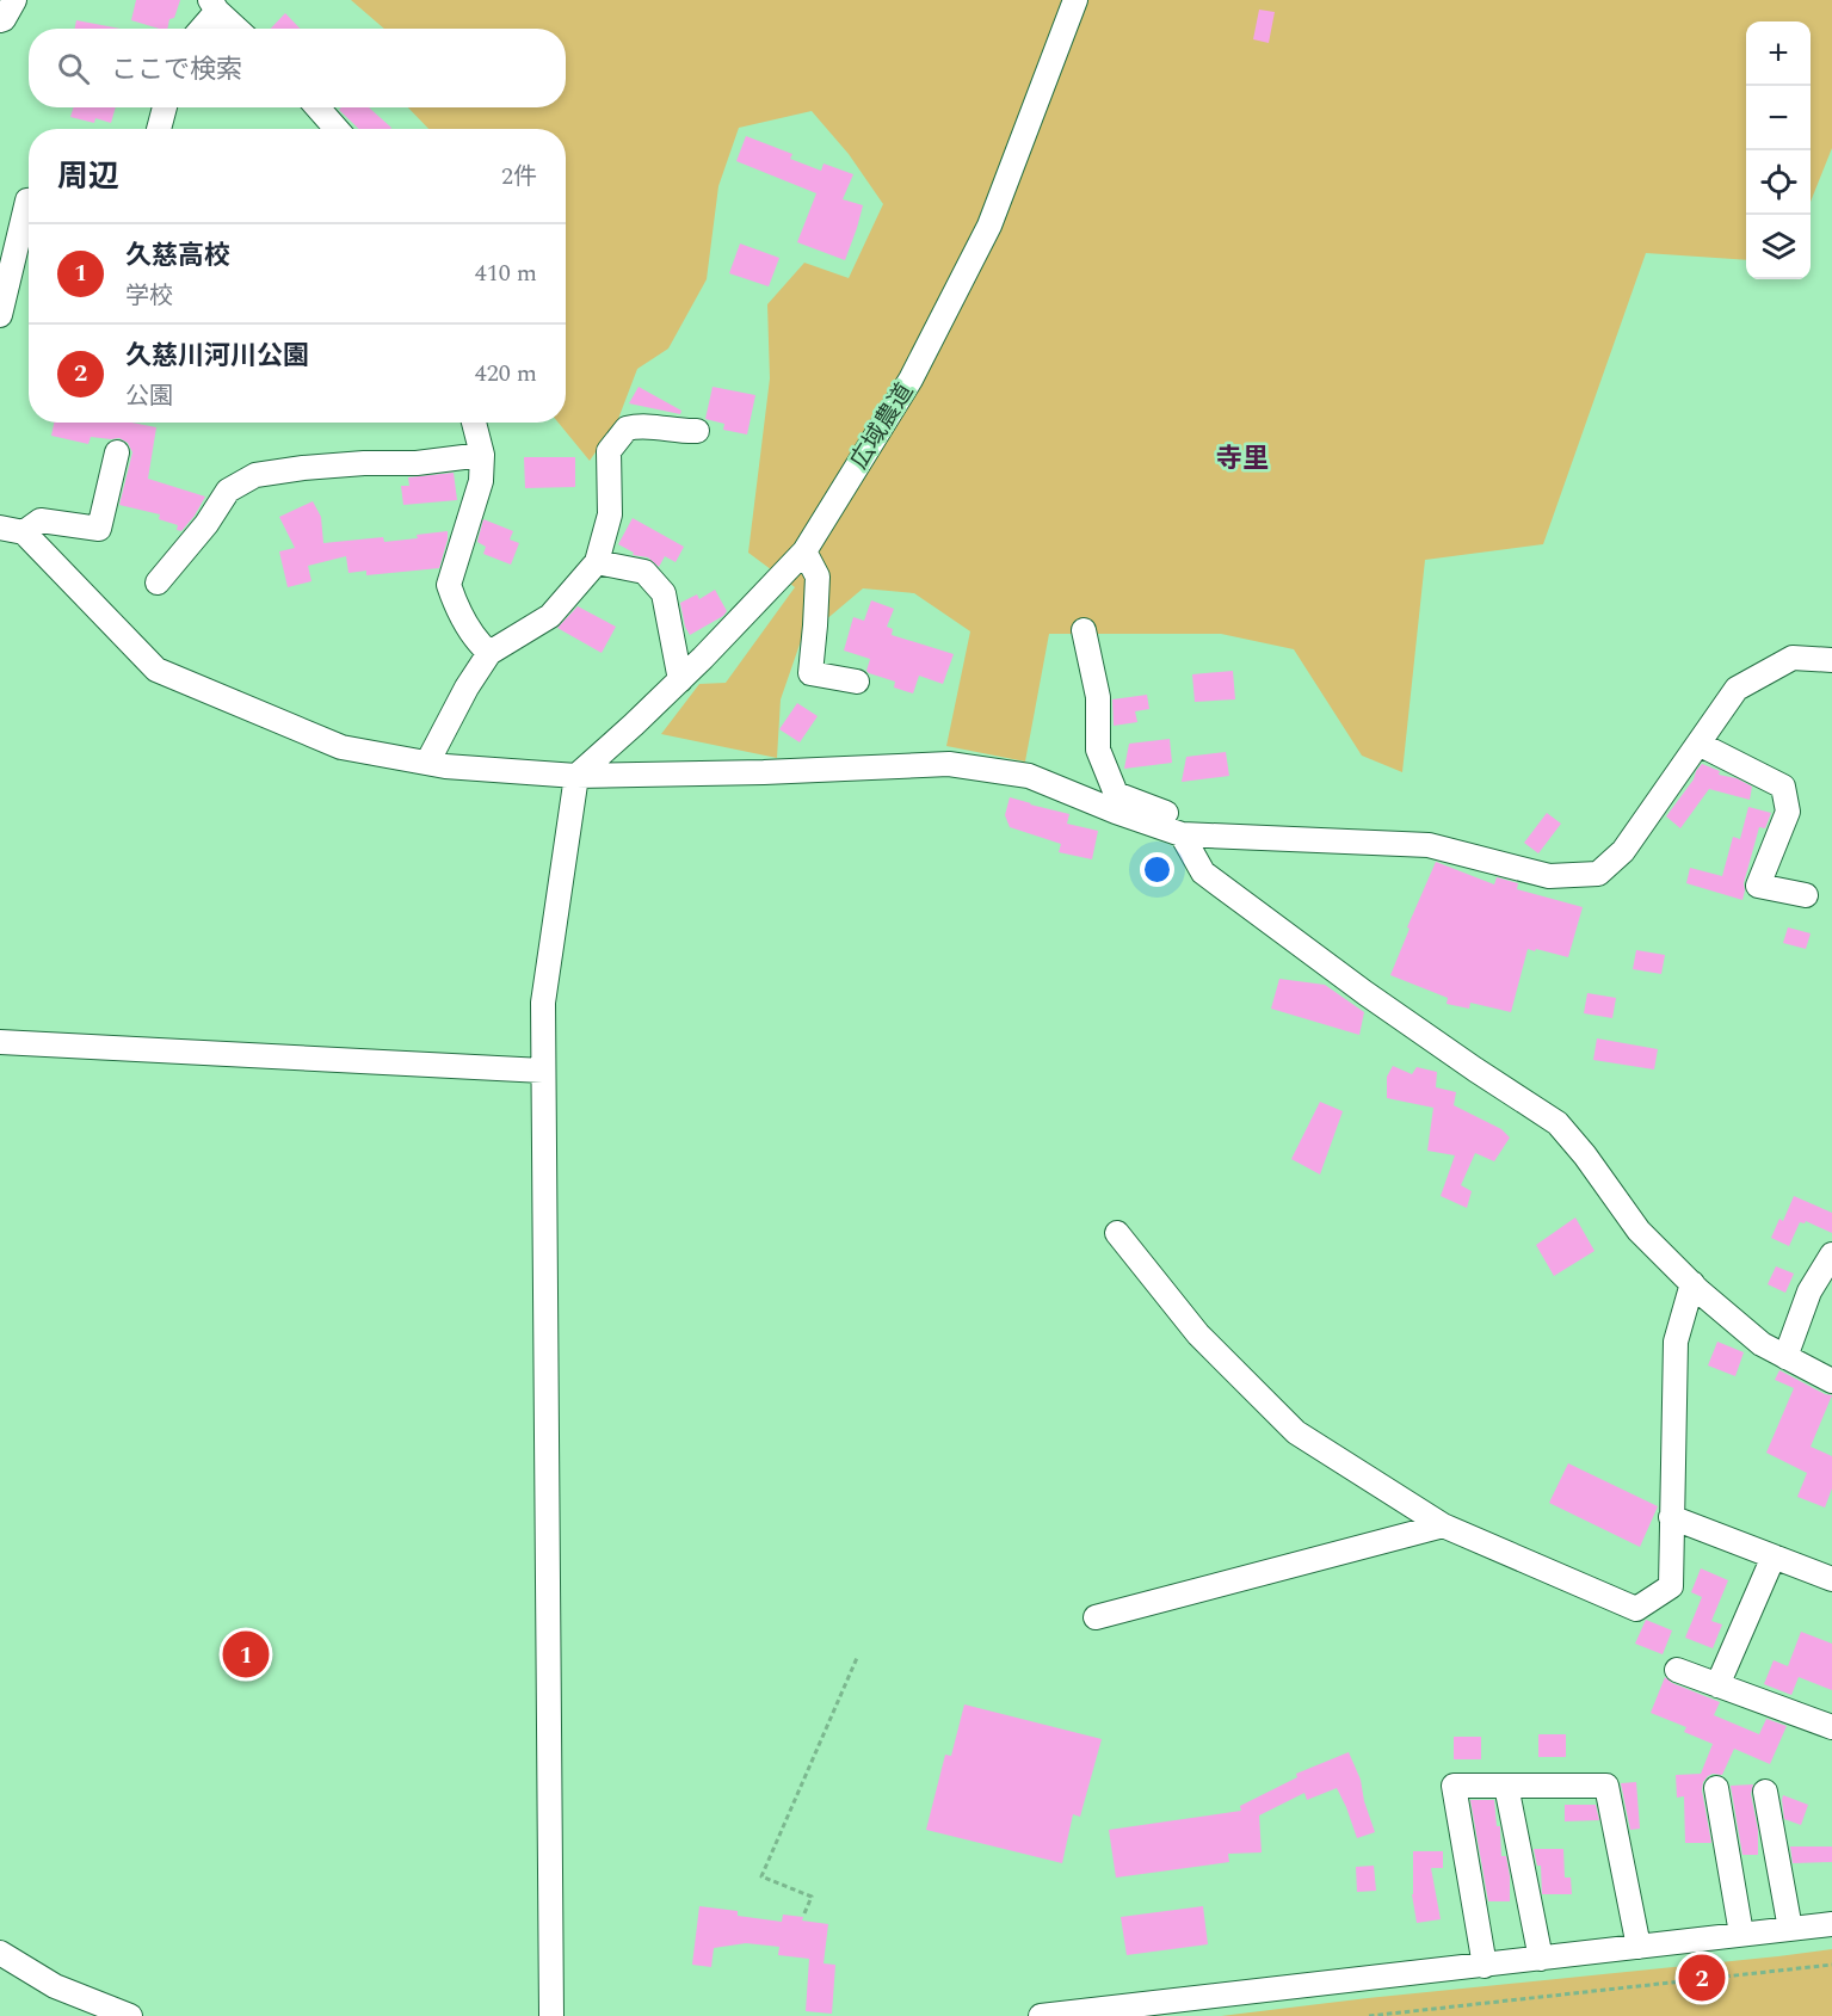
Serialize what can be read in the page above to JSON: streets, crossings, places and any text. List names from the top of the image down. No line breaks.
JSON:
{"streets":{"street":["広域農道"]},"districts":["寺里"],"page":{"map_buttons":["+","−"],"search":"ここで検索","heading":["周辺","2件"],"list":[{"mark":"1","name":"久慈高校","note":"学校","value":"410 m"},{"mark":"2","name":"久慈川河川公園","note":"公園","value":"420 m"}],"pins":["1","2"]}}
